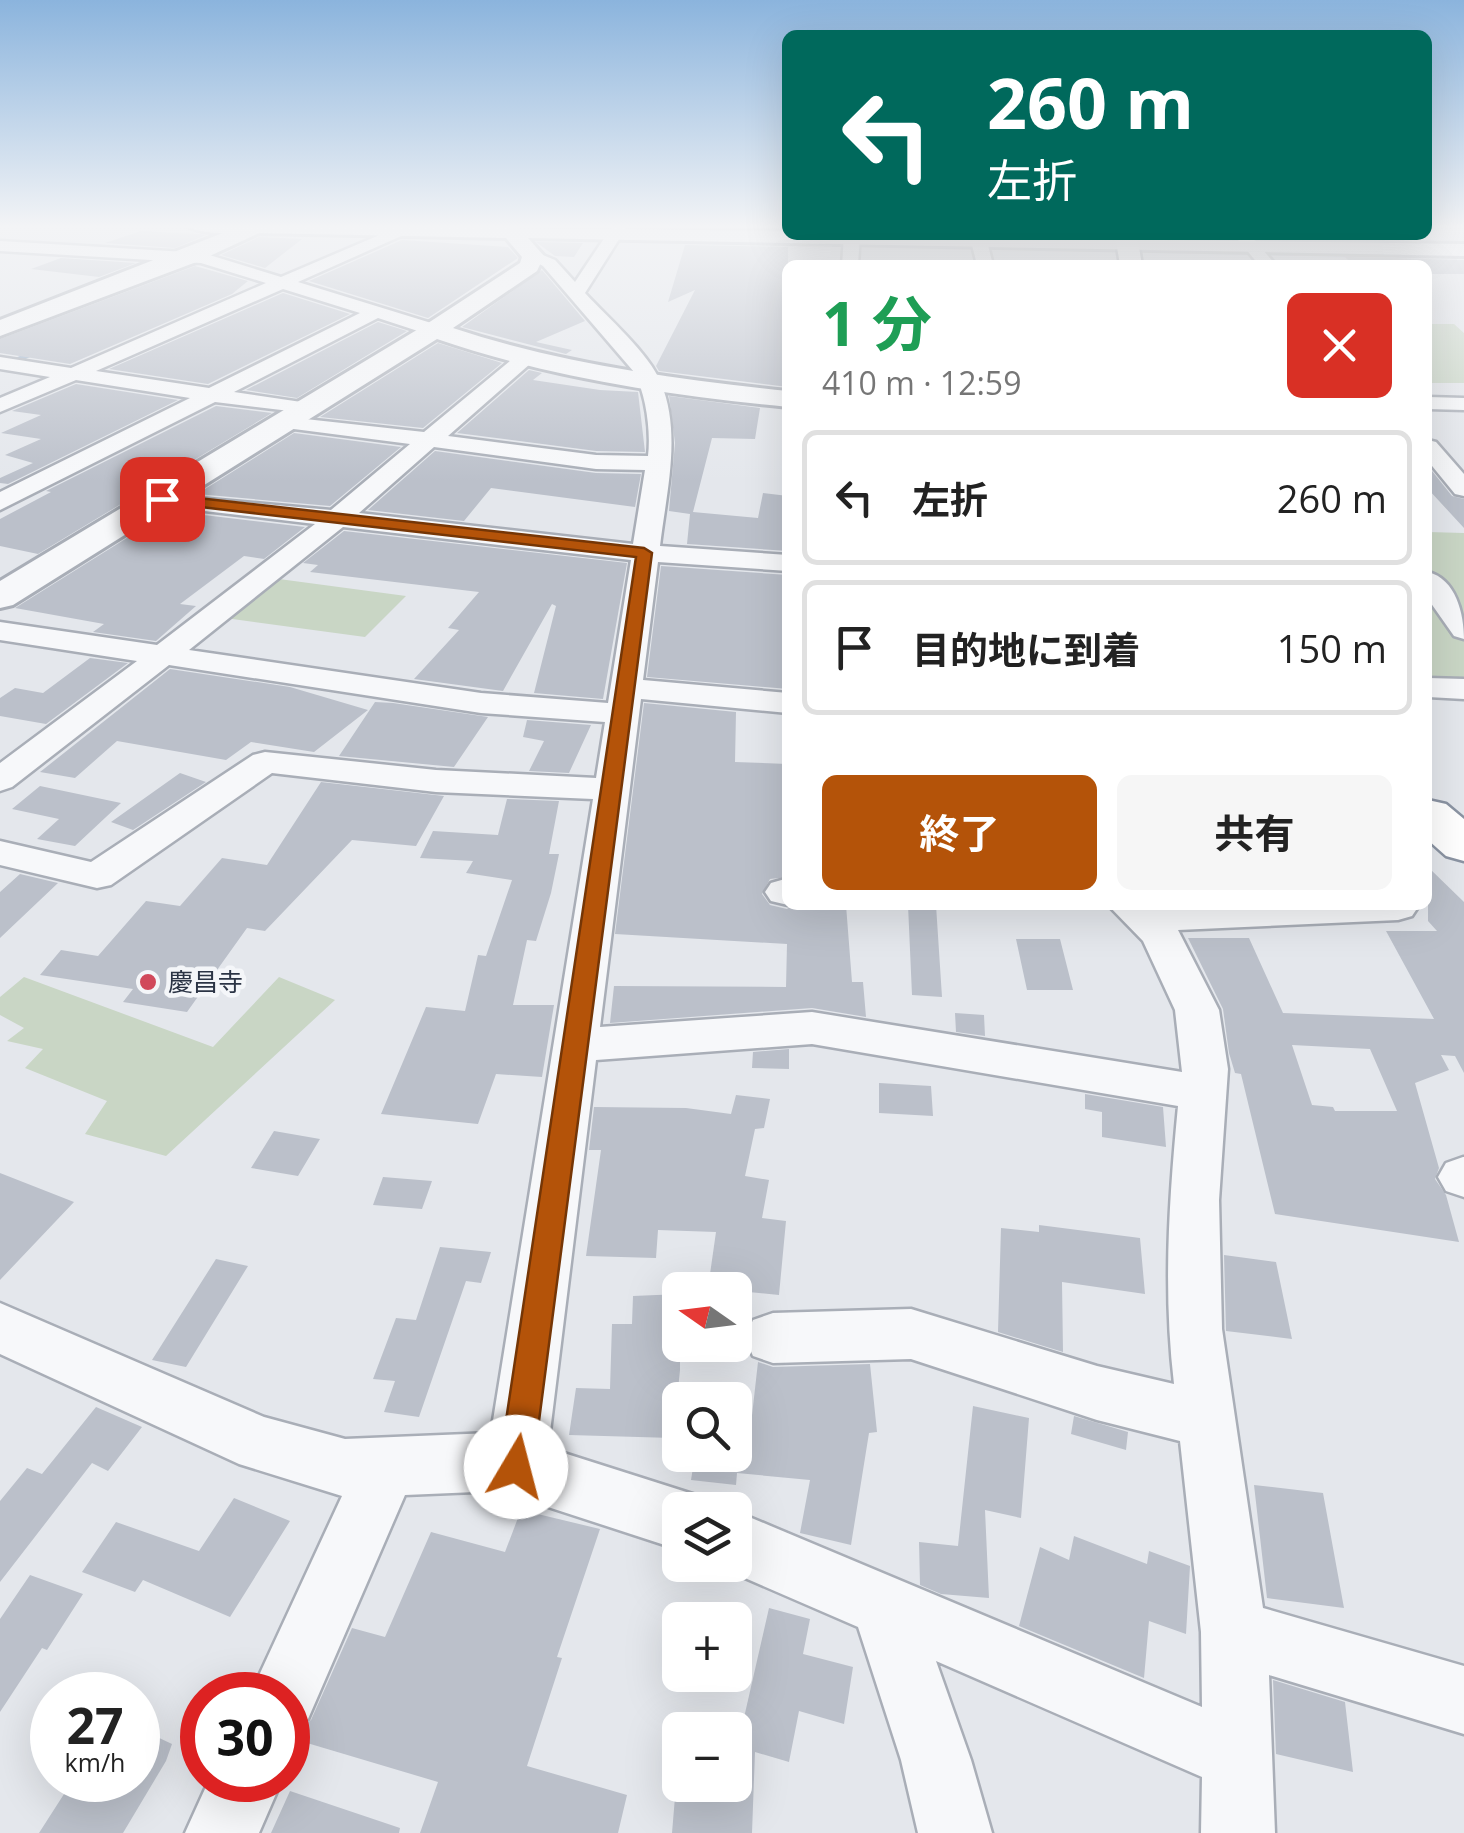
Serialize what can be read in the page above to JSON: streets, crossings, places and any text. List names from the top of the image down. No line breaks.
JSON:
{"places":["慶昌寺"],"north":"left","page":{"turn":["260 m","左折"],"heading":["1 分","410 m · 12:59"],"list":[{"name":"左折","value":"260 m"},{"name":"目的地に到着","value":"150 m"}],"buttons":["終了","共有"],"map_buttons":["+","−"],"speed":"27 km/h","limit":"30"}}
